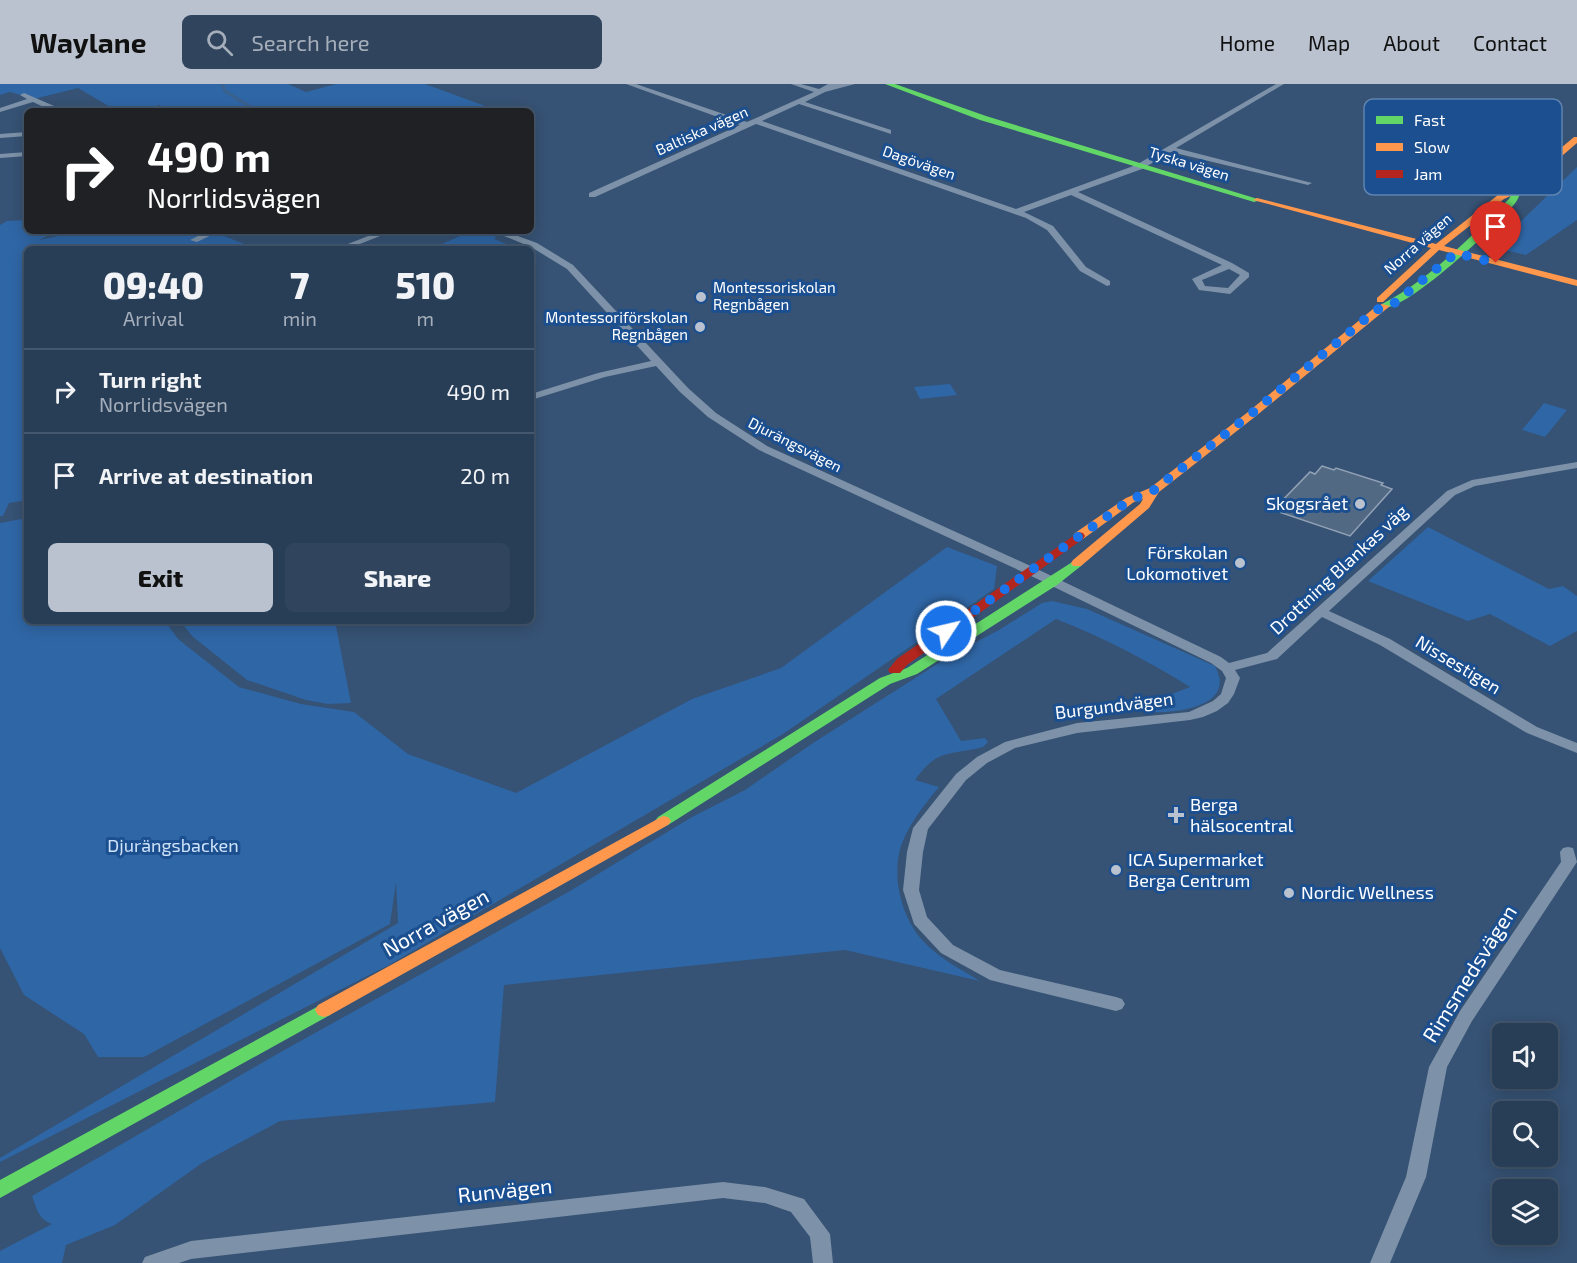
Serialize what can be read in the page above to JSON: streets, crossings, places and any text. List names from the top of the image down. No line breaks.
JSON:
{"streets":{"main road":["Tyska vägen","Norra vägen"],"street":["Baltiska vägen","Dagövägen","Djurängsvägen","Drottning Blankas väg","Nissestigen","Burgundvägen","Rimsmedsvägen","Runvägen"]},"crossings":[["Baltiska vägen","Dagövägen"],["Tyska vägen","Norra vägen"],["Norra vägen","Djurängsvägen"],["Drottning Blankas väg","Nissestigen"],["Drottning Blankas väg","Burgundvägen"]],"parks":["Djurängsbacken"],"places":{"other":["Montessoriskolan Regnbågen","Montessoriförskolan Regnbågen","Skogsrået","Förskolan Lokomotivet","ICA Supermarket Berga Centrum","Nordic Wellness"],"health":["Berga hälsocentral"]},"legend":["Fast","Slow","Jam"],"page":{"header":"Waylane","search":"Search here","nav":["Home","Map","About","Contact"],"turn":["490 m","Norrlidsvägen"],"eta":["09:40","Arrival","7","min","510","m"],"list":[{"name":"Turn right","note":"Norrlidsvägen","value":"490 m"},{"name":"Arrive at destination","value":"20 m"}],"buttons":["Exit","Share"]}}
